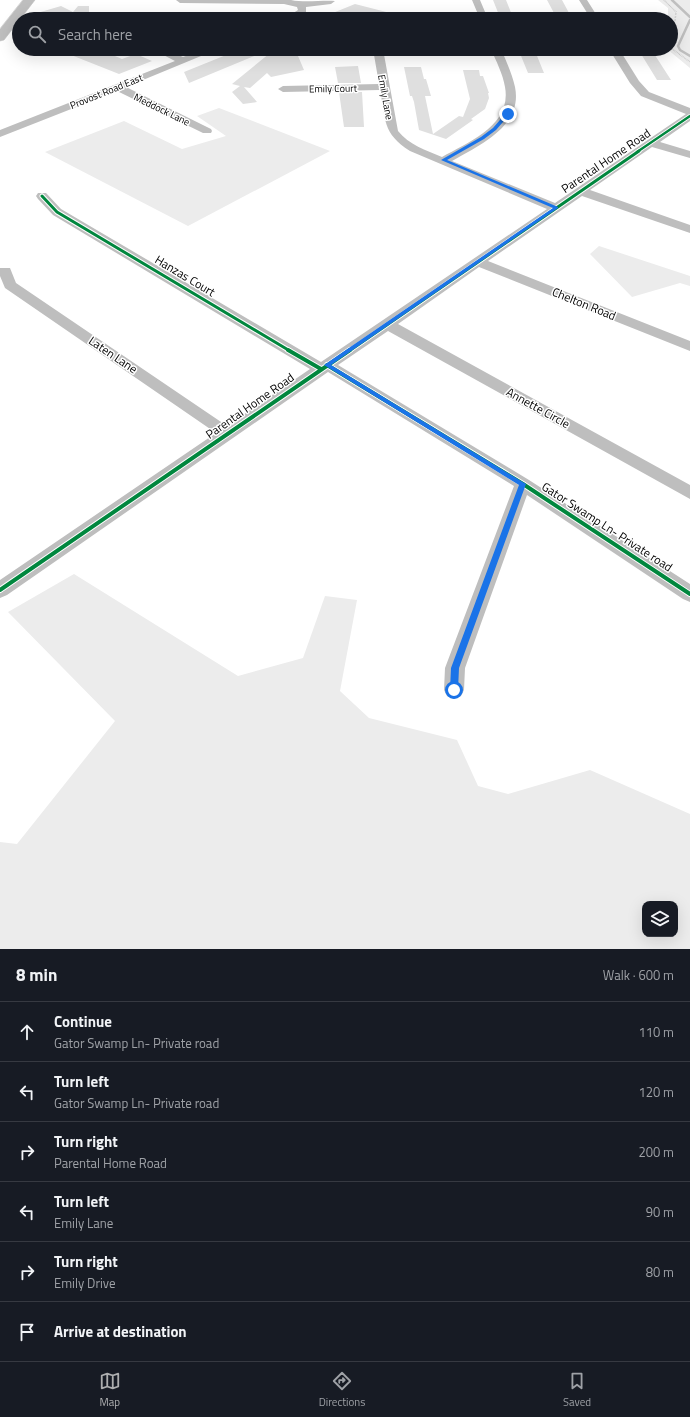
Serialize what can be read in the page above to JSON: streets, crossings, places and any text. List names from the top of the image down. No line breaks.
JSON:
{"streets":{"street":["Emily Court","Provost Road East","Emily Lane","Meddock Lane","Parental Home Road","Hanzas Court","Chelton Road","Laten Lane","Annette Circle","Gator Swamp Ln- Private road"]},"crossings":[["Emily Court","Emily Lane"],["Provost Road East","Meddock Lane"],["Emily Lane","Parental Home Road"],["Parental Home Road","Hanzas Court"],["Parental Home Road","Chelton Road"],["Parental Home Road","Laten Lane"],["Parental Home Road","Annette Circle"],["Parental Home Road","Gator Swamp Ln- Private road"],["Hanzas Court","Gator Swamp Ln- Private road"]],"page":{"search":"Search here","heading":["8 min","Walk · 600 m"],"list":[["Continue","Gator Swamp Ln- Private road","110 m"],["Turn left","Gator Swamp Ln- Private road","120 m"],["Turn right","Parental Home Road","200 m"],["Turn left","Emily Lane","90 m"],["Turn right","Emily Drive","80 m"],"Arrive at destination"],"nav":["Map","Directions","Saved"]}}
